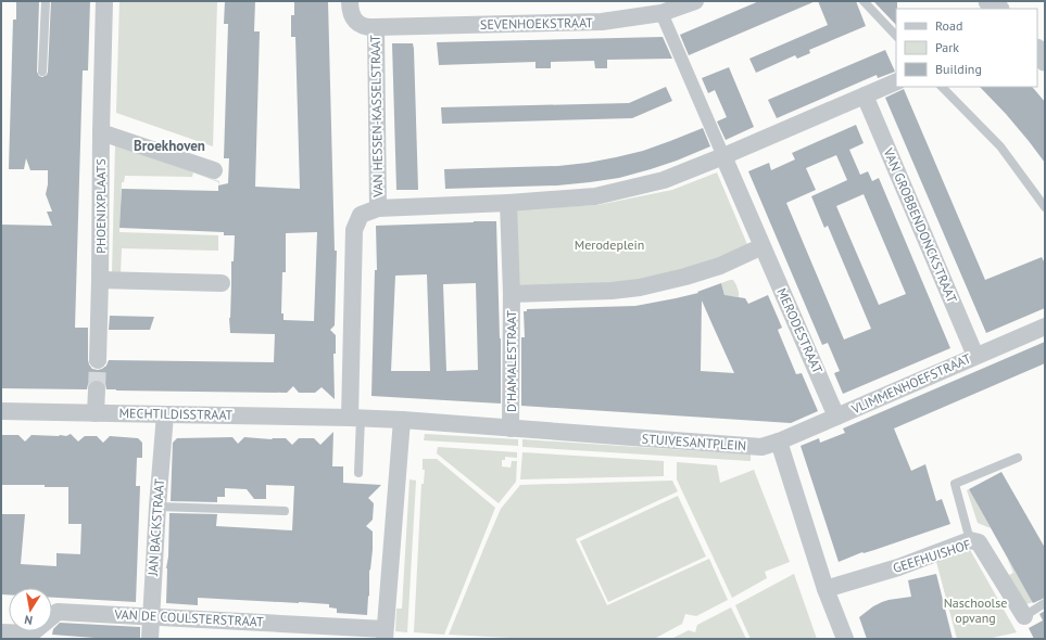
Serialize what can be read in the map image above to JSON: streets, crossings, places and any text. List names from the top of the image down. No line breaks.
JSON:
{"streets":{"street":["SEVENHOEKSTRAAT","VAN HESSEN-KASSELSTRAAT","PHOENIXPLAATS","VAN GROBBENDONCKSTRAAT","MERODESTRAAT","D'HAMALESTRAAT","VLIMMENHOEFSTRAAT","MECHTILDISSTRAAT","STUIVESANTPLEIN","JAN BACKSTRAAT","GEEFHUISHOF","VAN DE COULSTERSTRAAT"]},"crossings":[["SEVENHOEKSTRAAT","VAN HESSEN-KASSELSTRAAT"],["VAN HESSEN-KASSELSTRAAT","MECHTILDISSTRAAT"],["VAN HESSEN-KASSELSTRAAT","STUIVESANTPLEIN"],["VAN GROBBENDONCKSTRAAT","VLIMMENHOEFSTRAAT"],["MERODESTRAAT","VLIMMENHOEFSTRAAT"],["D'HAMALESTRAAT","STUIVESANTPLEIN"],["VLIMMENHOEFSTRAAT","STUIVESANTPLEIN"],["MECHTILDISSTRAAT","STUIVESANTPLEIN"],["MECHTILDISSTRAAT","JAN BACKSTRAAT"],["JAN BACKSTRAAT","VAN DE COULSTERSTRAAT"]],"districts":["Broekhoven"],"parks":["Merodeplein","Naschoolse opvang"],"legend":["Road","Park","Building"],"north":"bottom"}
